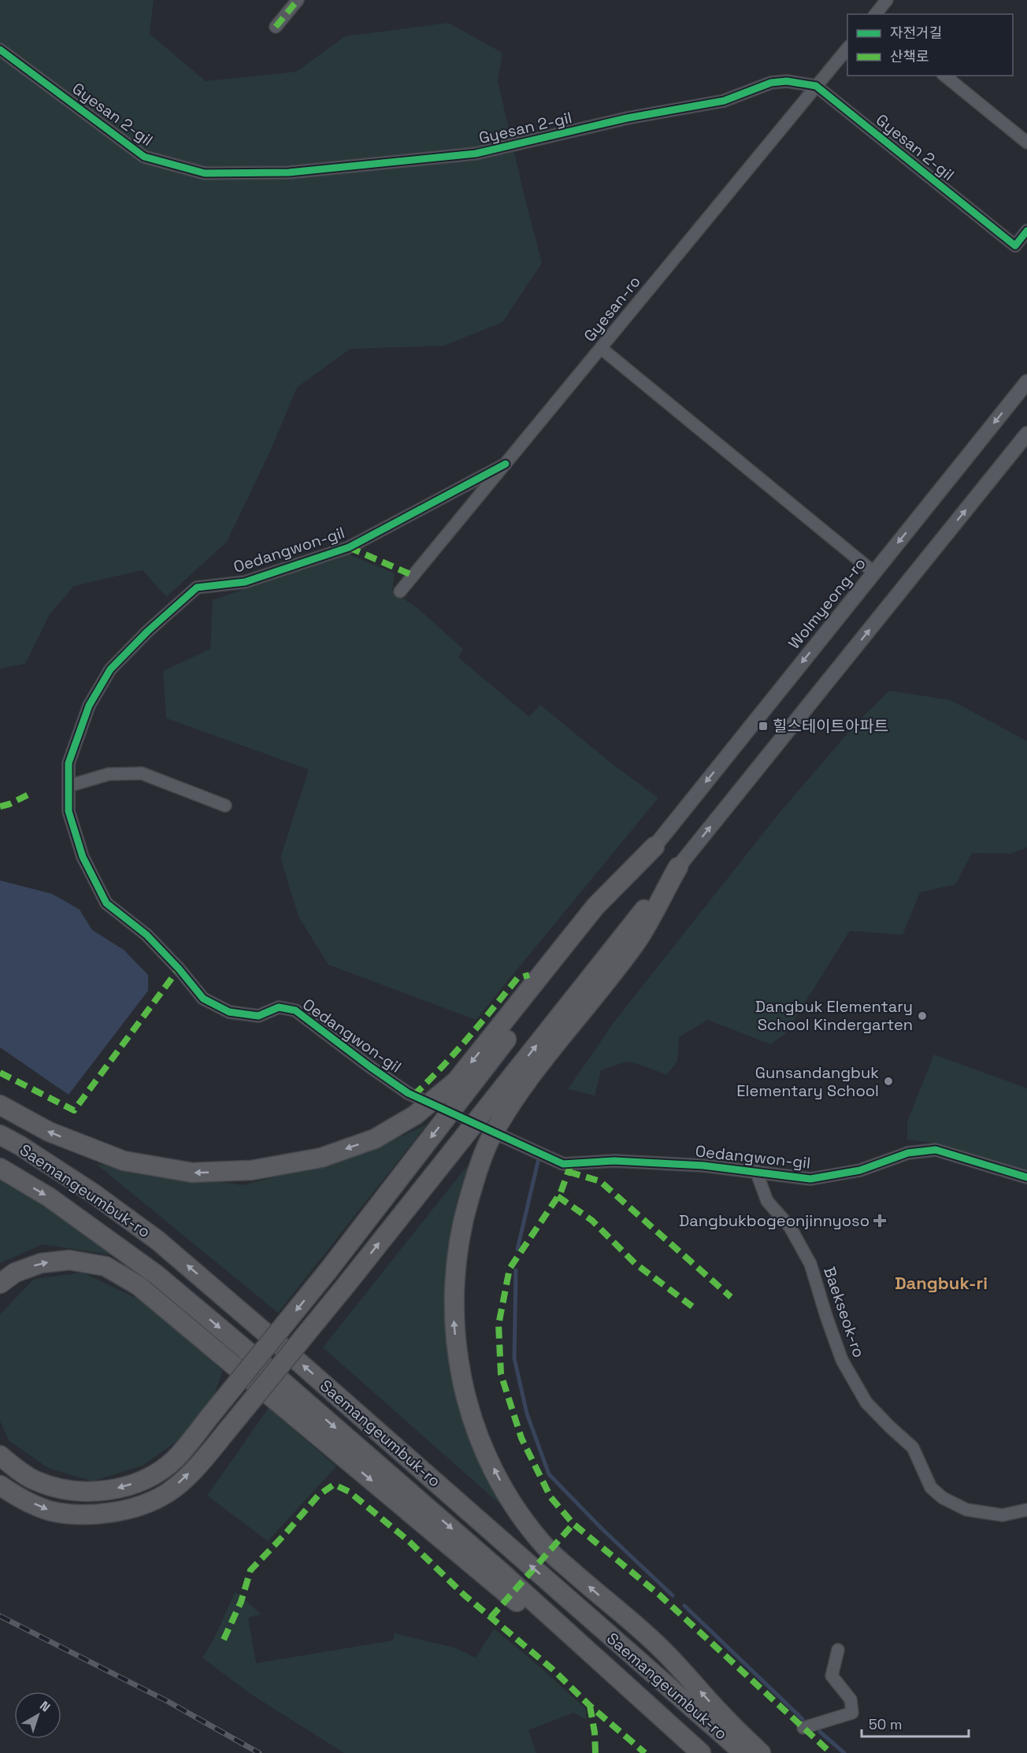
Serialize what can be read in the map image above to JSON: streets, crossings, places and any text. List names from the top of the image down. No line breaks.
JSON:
{"streets":{"highway":["Saemangeumbuk-ro"],"street":["Gyesan 2-gil","Gyesan-ro","Oedangwon-gil","Wolmyeong-ro","Baekseok-ro"]},"crossings":[["Gyesan 2-gil","Gyesan-ro"],["Gyesan-ro","Oedangwon-gil"],["Oedangwon-gil","Baekseok-ro"]],"districts":["Dangbuk-ri"],"places":{"transit":["힐스테이트아파트"],"other":["Dangbuk Elementary School Kindergarten","Gunsandangbuk Elementary School"],"health":["Dangbukbogeonjinnyoso"]},"legend":["자전거길","산책로"],"scale_bar":"50 m","north":"top right"}
